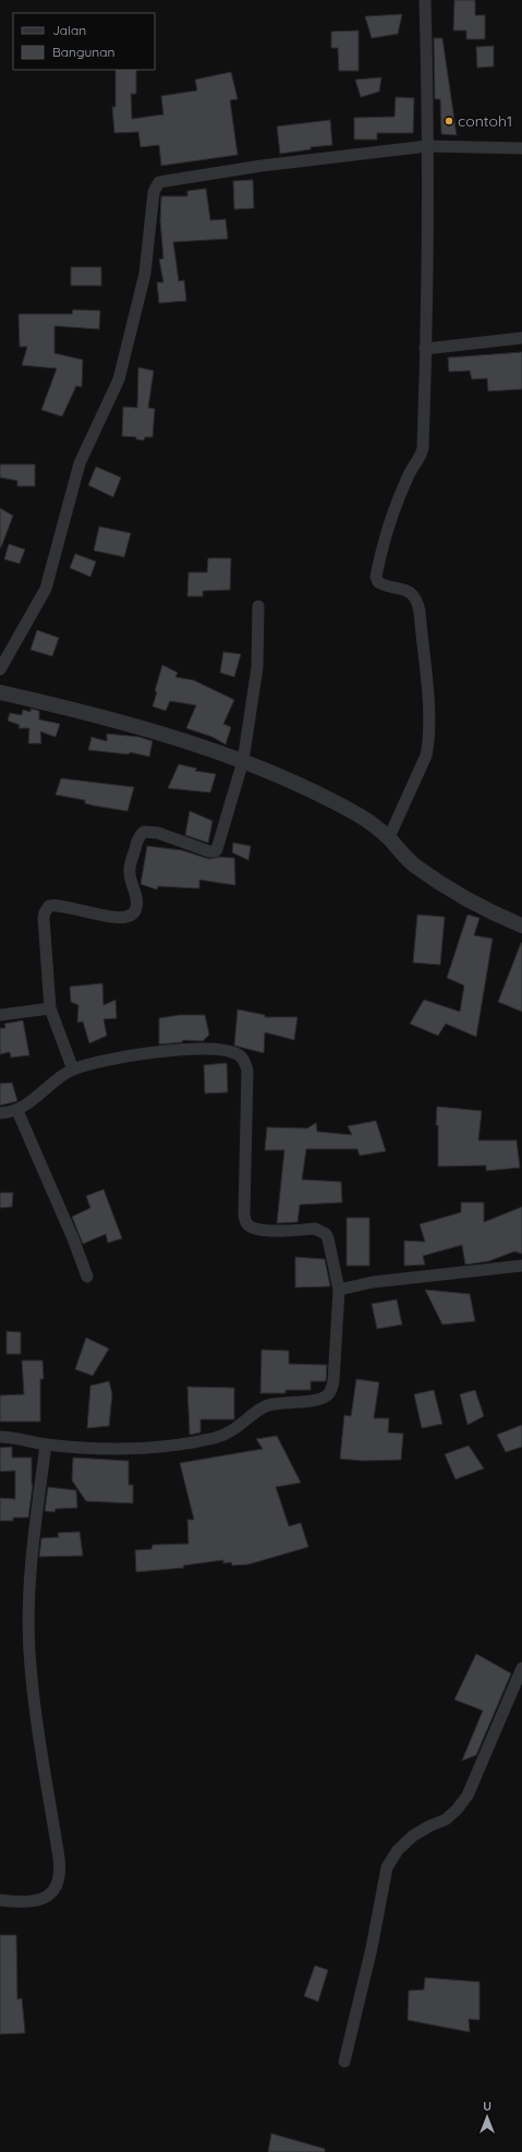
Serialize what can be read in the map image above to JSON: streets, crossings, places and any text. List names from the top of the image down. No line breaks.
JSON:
{"places":["contoh1"],"legend":["Jalan","Bangunan"],"north":"top"}
